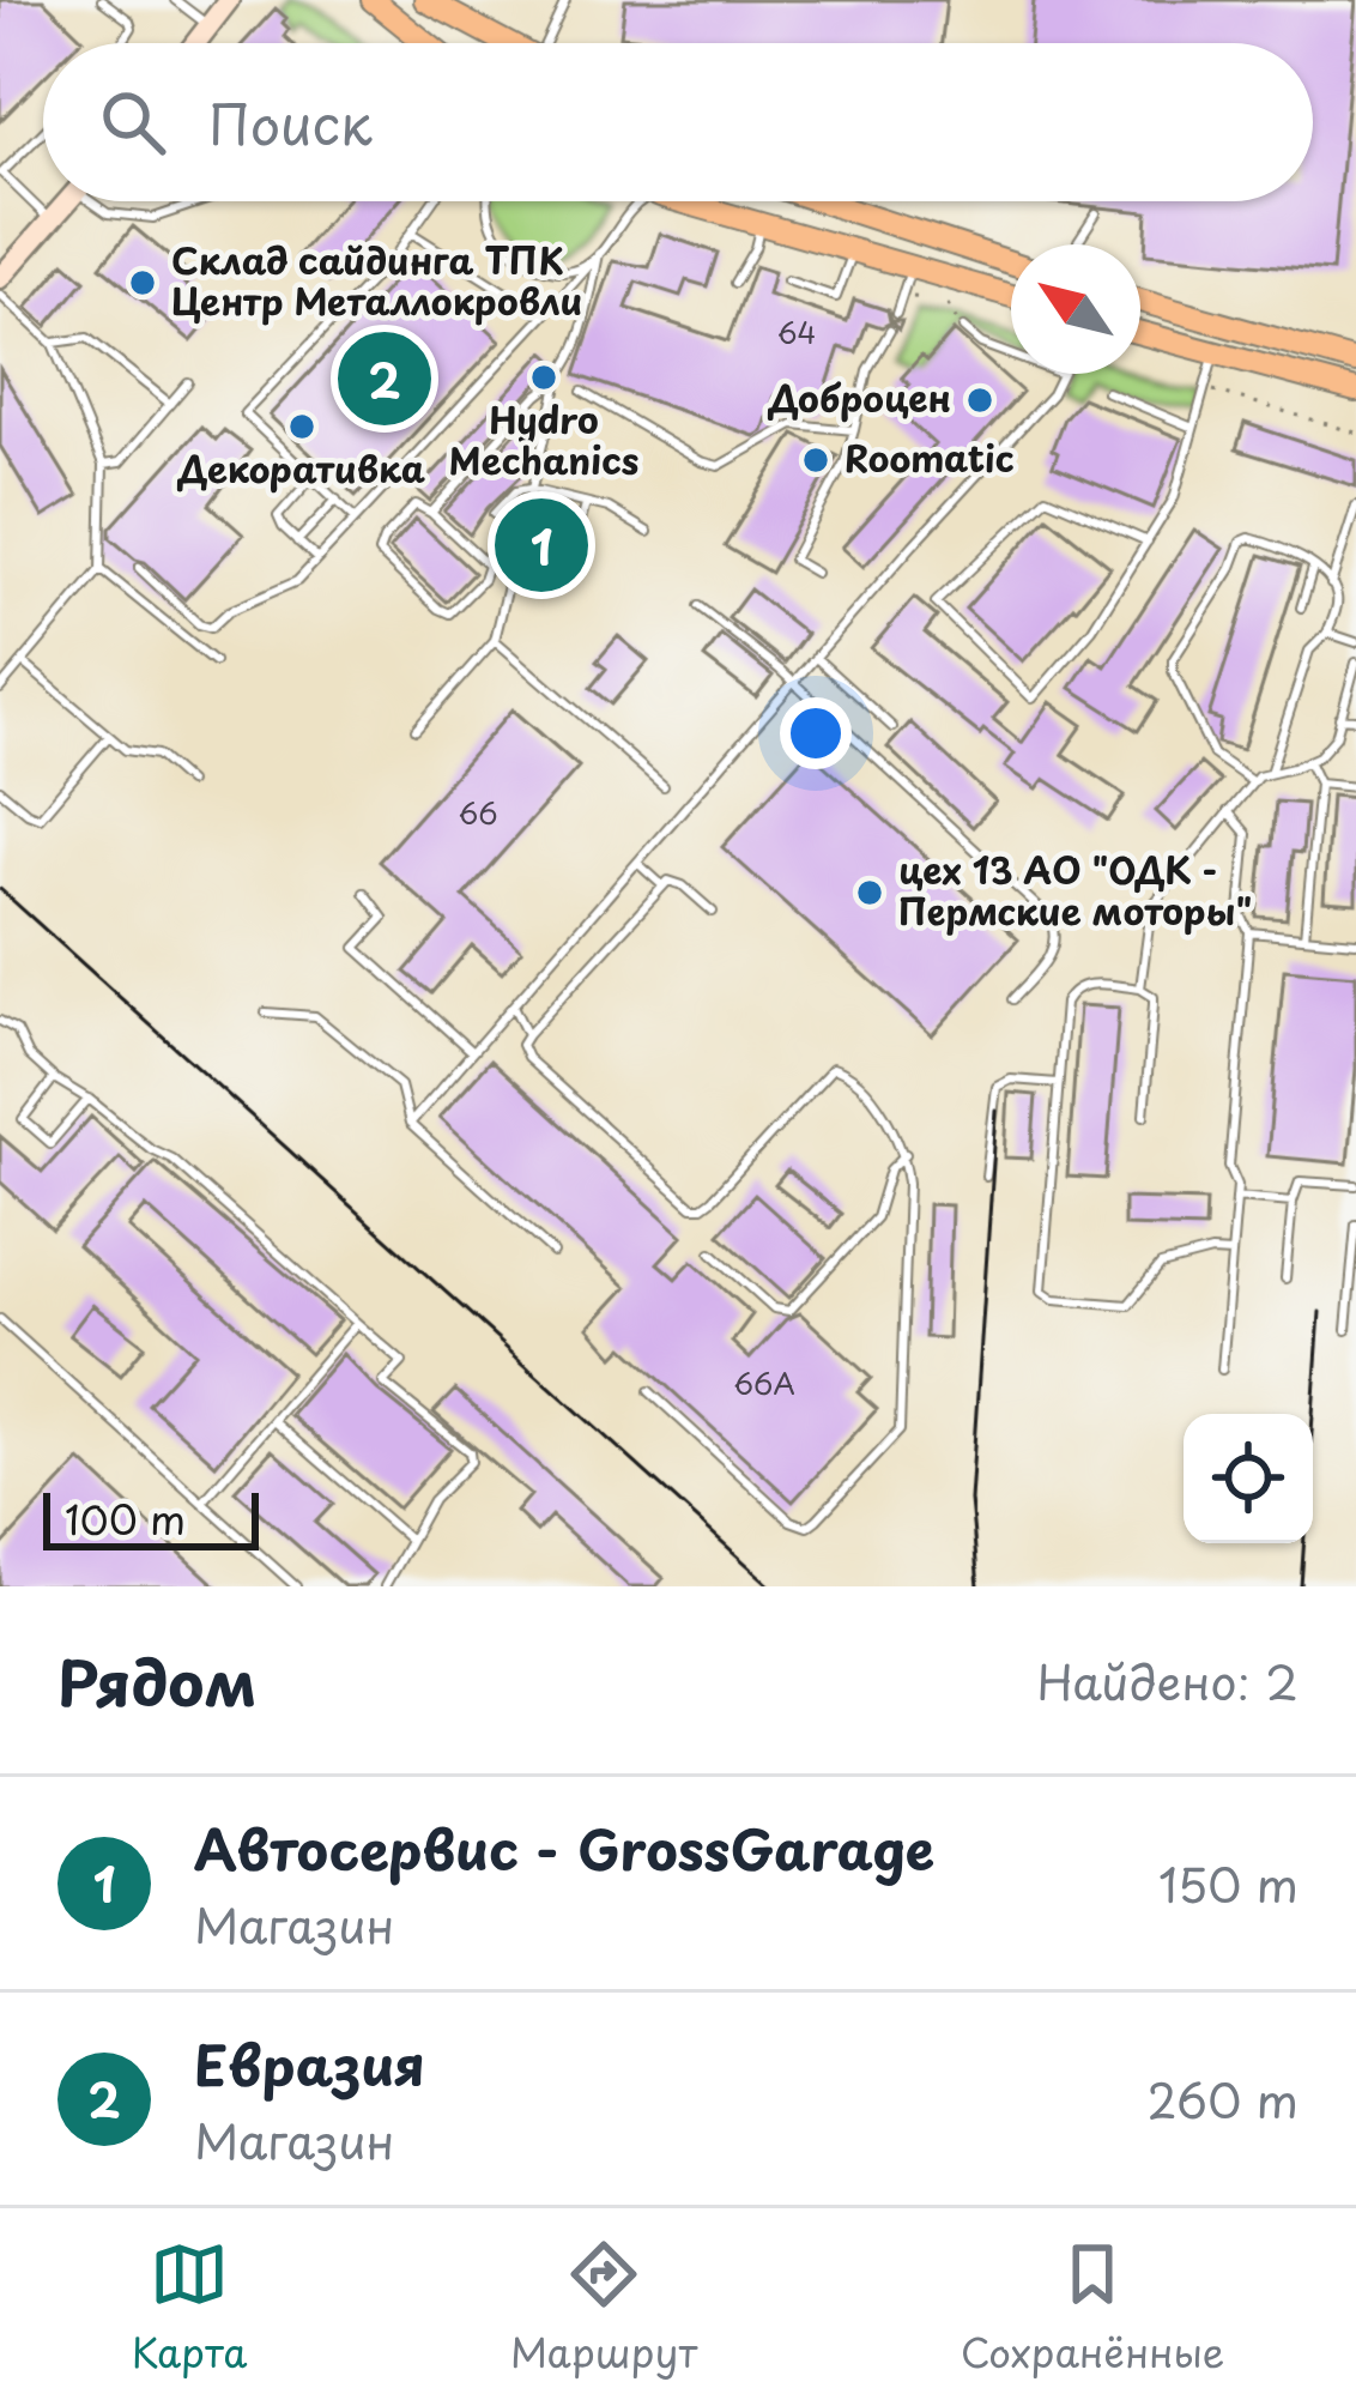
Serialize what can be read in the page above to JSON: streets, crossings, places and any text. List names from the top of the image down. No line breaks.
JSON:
{"places":["Склад сайдинга ТПК Центр Металлокровли","Hydro Mechanics","Доброцен","Декоративка","Roomatic","цех 13 АО \"ОДК - Пермские моторы\""],"house_numbers":["64","66","66А"],"scale_bar":"100 m","north":"top left","page":{"search":"Поиск","pins":["2","1"],"scale":"100 m","heading":["Рядом","Найдено: 2"],"list":[{"mark":"1","name":"Автосервис - GrossGarage","note":"Магазин","value":"150 m"},{"mark":"2","name":"Евразия","note":"Магазин","value":"260 m"}],"nav":["Карта","Маршрут","Сохранённые"]}}
